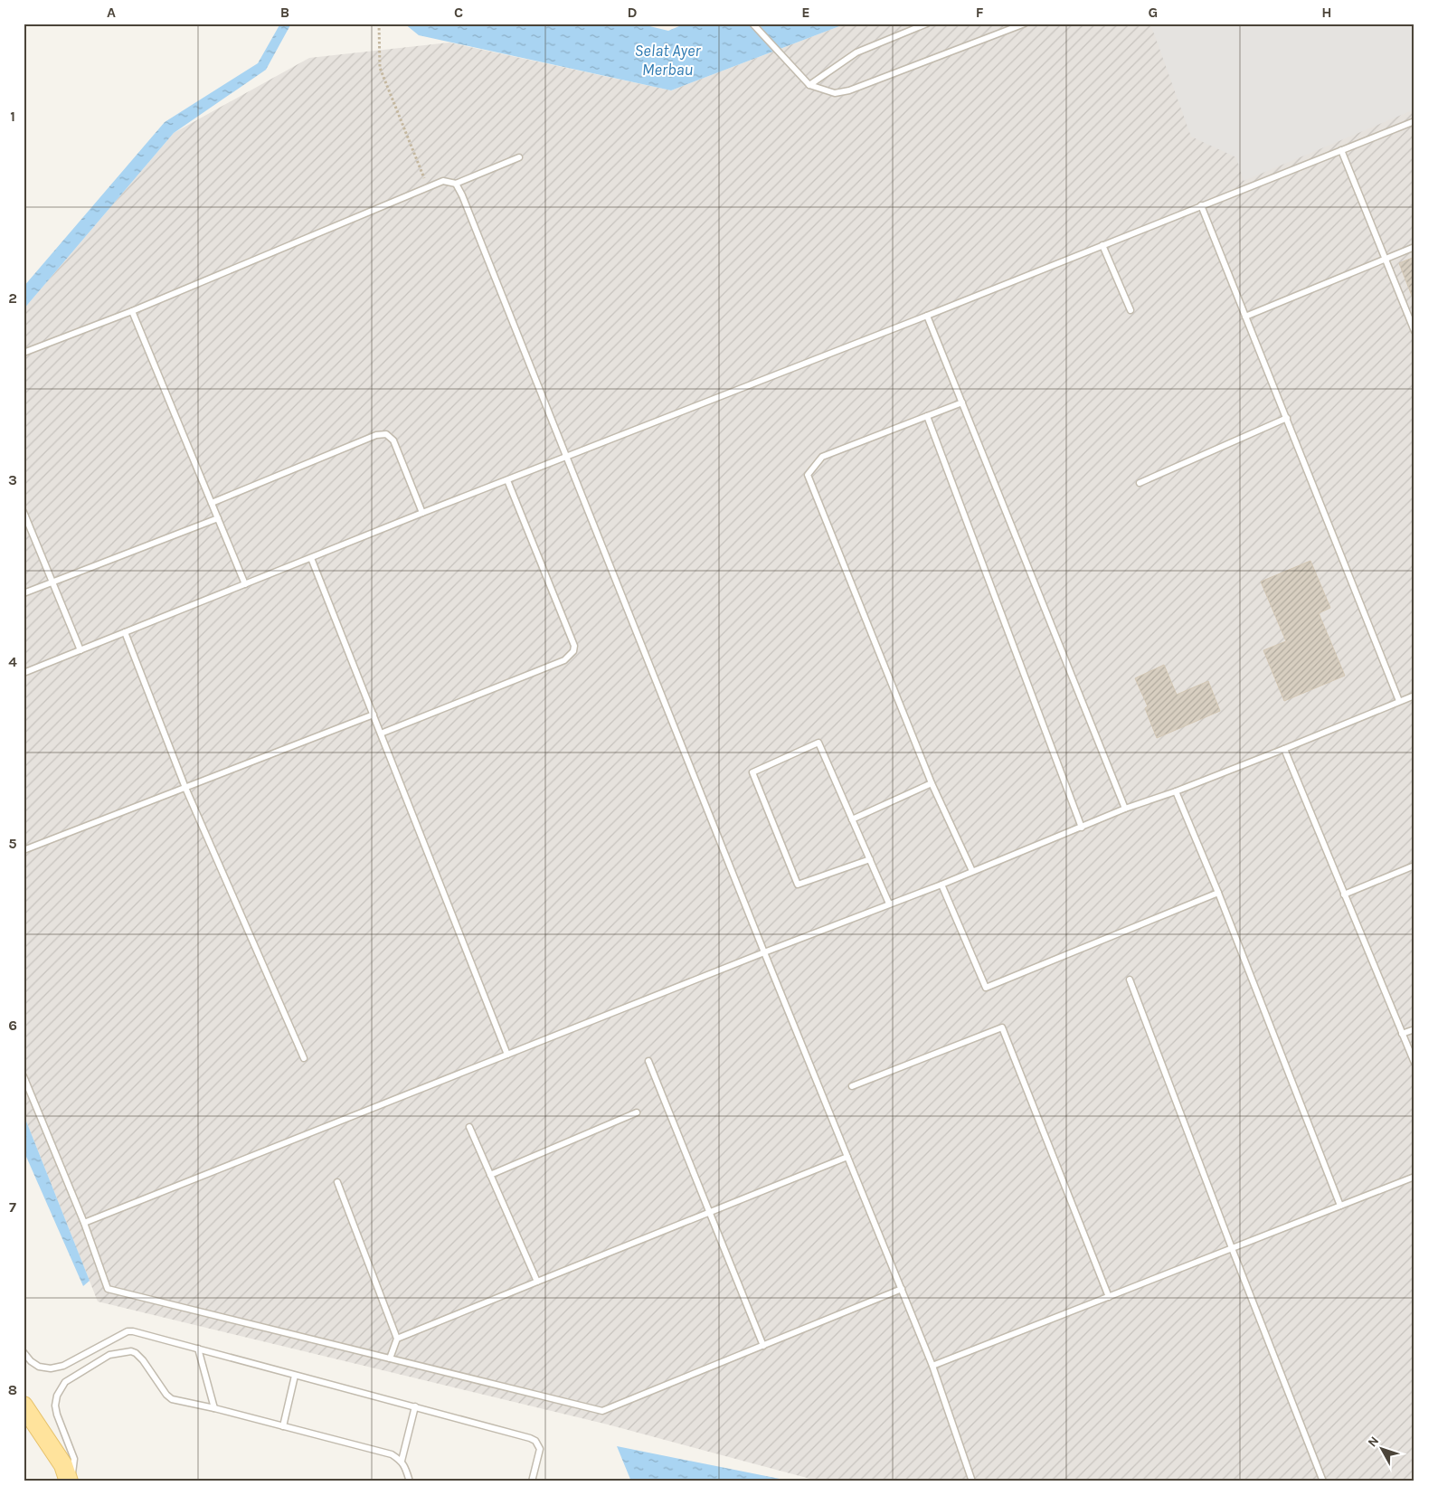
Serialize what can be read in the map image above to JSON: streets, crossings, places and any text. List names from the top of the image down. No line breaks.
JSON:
{"water":["Selat Ayer Merbau"],"north":"top left","grid":{"columns":["A","B","C","D","E","F","G","H"],"rows":["1","2","3","4","5","6","7","8"]}}
